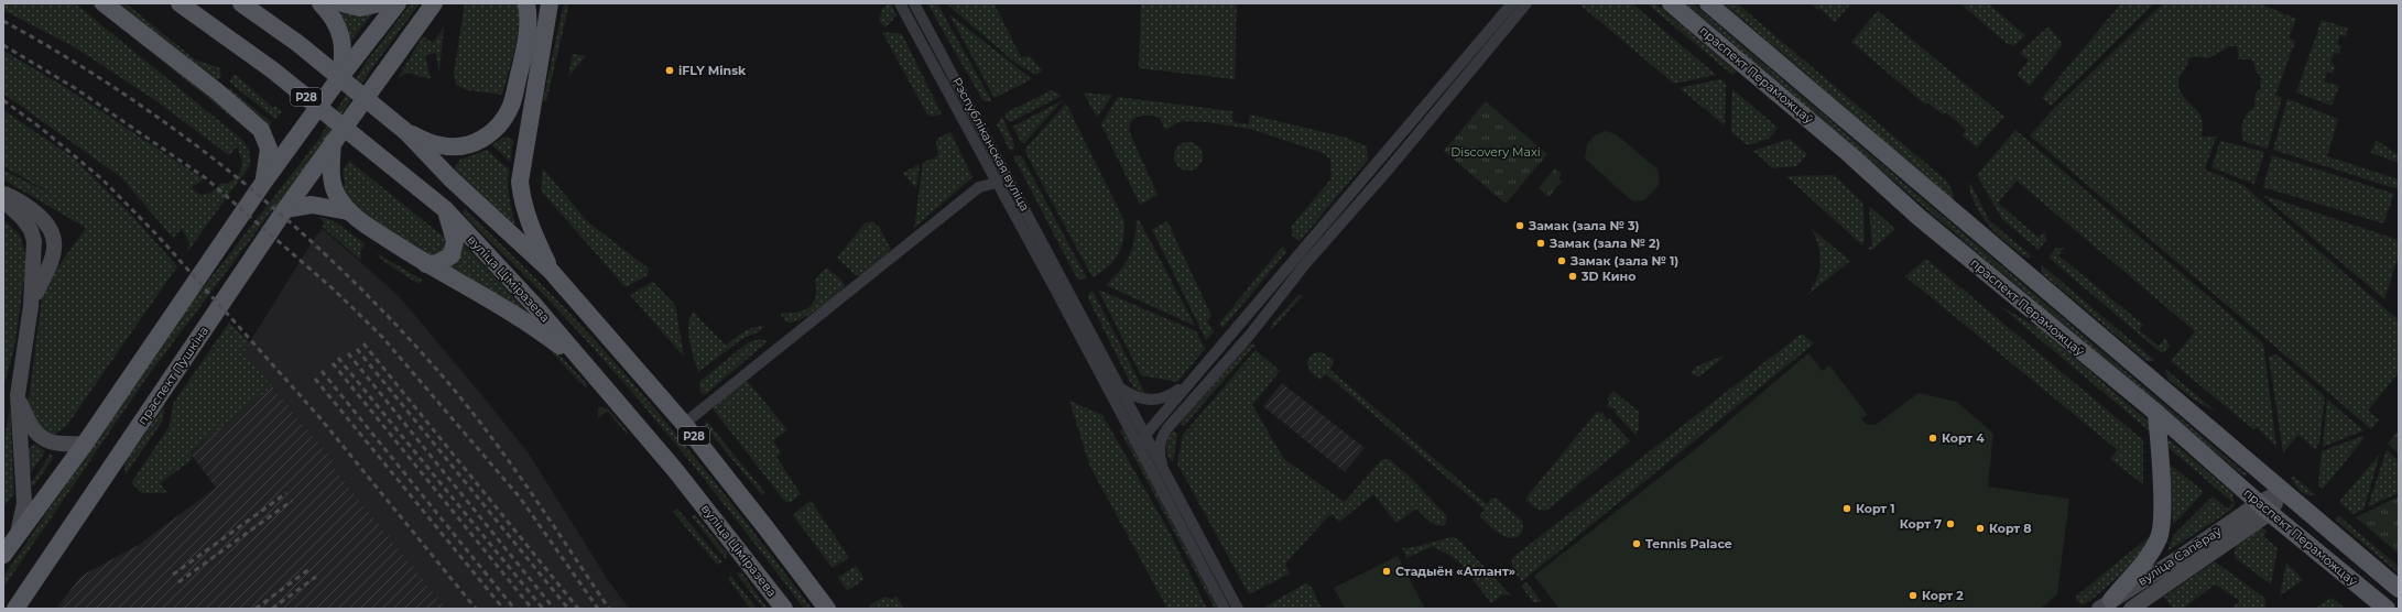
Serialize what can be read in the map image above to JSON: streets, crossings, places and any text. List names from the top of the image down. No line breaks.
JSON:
{"streets":{"main road":["праспект Пераможцаў","Р28","вуліца Ціміразева","праспект Пушкіна"],"street":["Рэспубліканская вуліца","вуліца Сапёраў"]},"crossings":[["праспект Пераможцаў","вуліца Сапёраў"]],"parks":["Discovery Maxi"],"places":["iFLY Minsk","Замак (зала № 3)","Замак (зала № 2)","Замак (зала № 1)","3D Кино","Корт 4","Корт 1","Корт 7","Корт 8","Tennis Palace","Стадыён «Атлант»","Корт 2"]}
